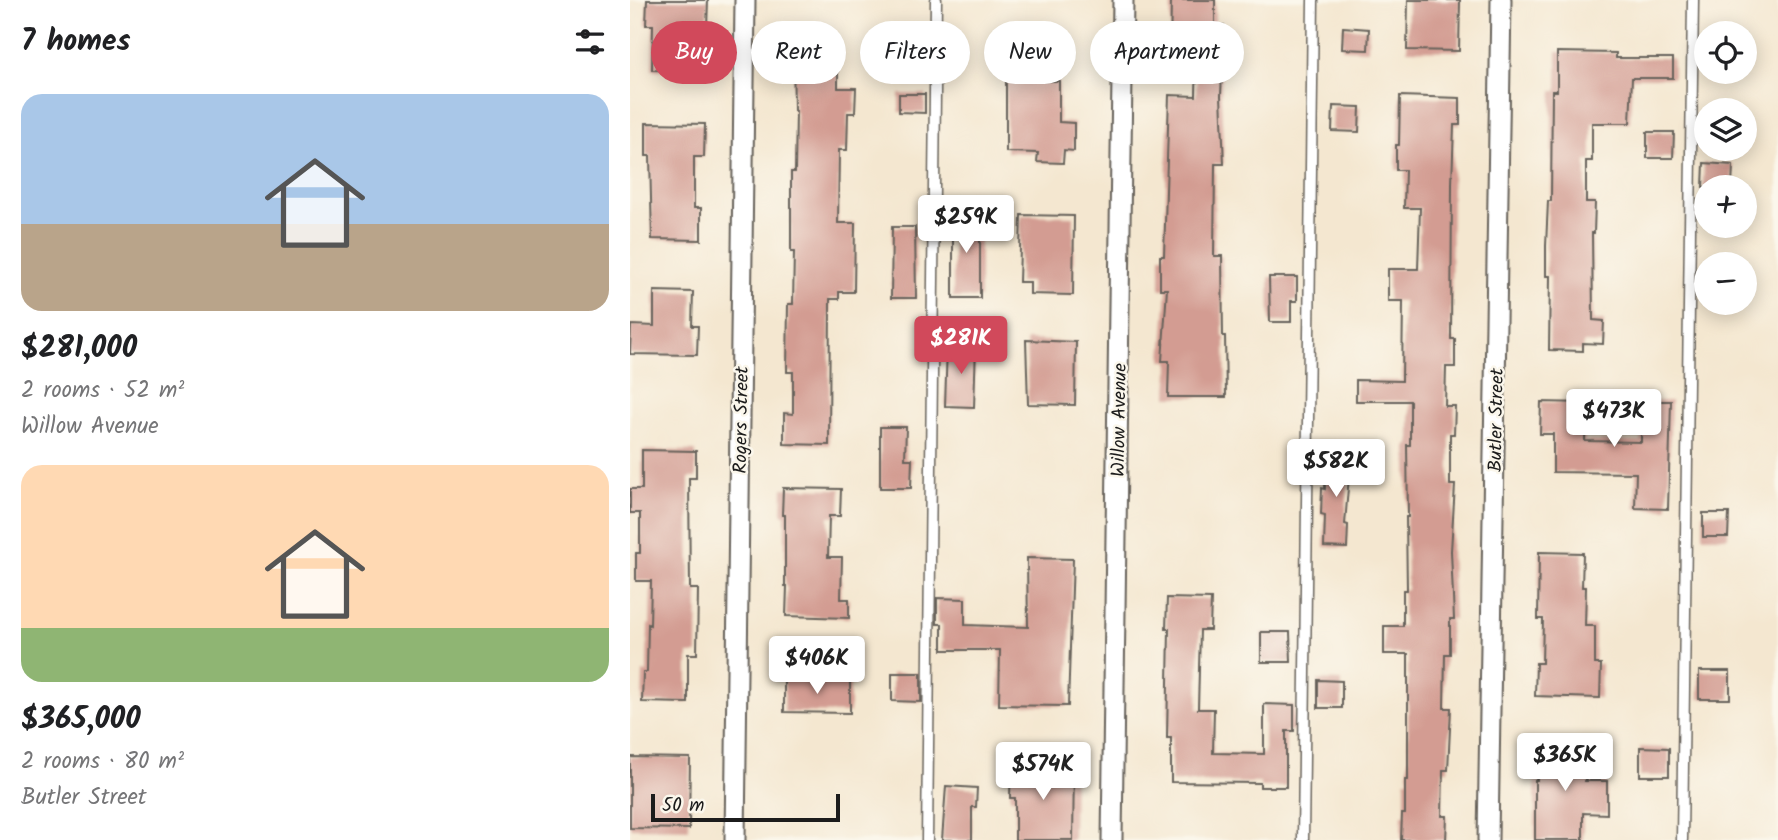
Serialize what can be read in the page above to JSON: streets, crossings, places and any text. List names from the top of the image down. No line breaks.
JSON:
{"streets":{"street":["Rogers Street","Willow Avenue","Butler Street"]},"scale_bar":"50 m","page":{"heading":"7 homes","map_buttons":["+","−"],"chip":["Buy","Rent","Filters","New","Apartment"],"list":[{"name":"$281,000","note":"2 rooms · 52 m² · Willow Avenue"},{"name":"$365,000","note":"2 rooms · 80 m² · Butler Street"}],"price":["$259K","$281K","$473K","$582K","$406K","$365K","$574K"],"scale":"50 m"}}
